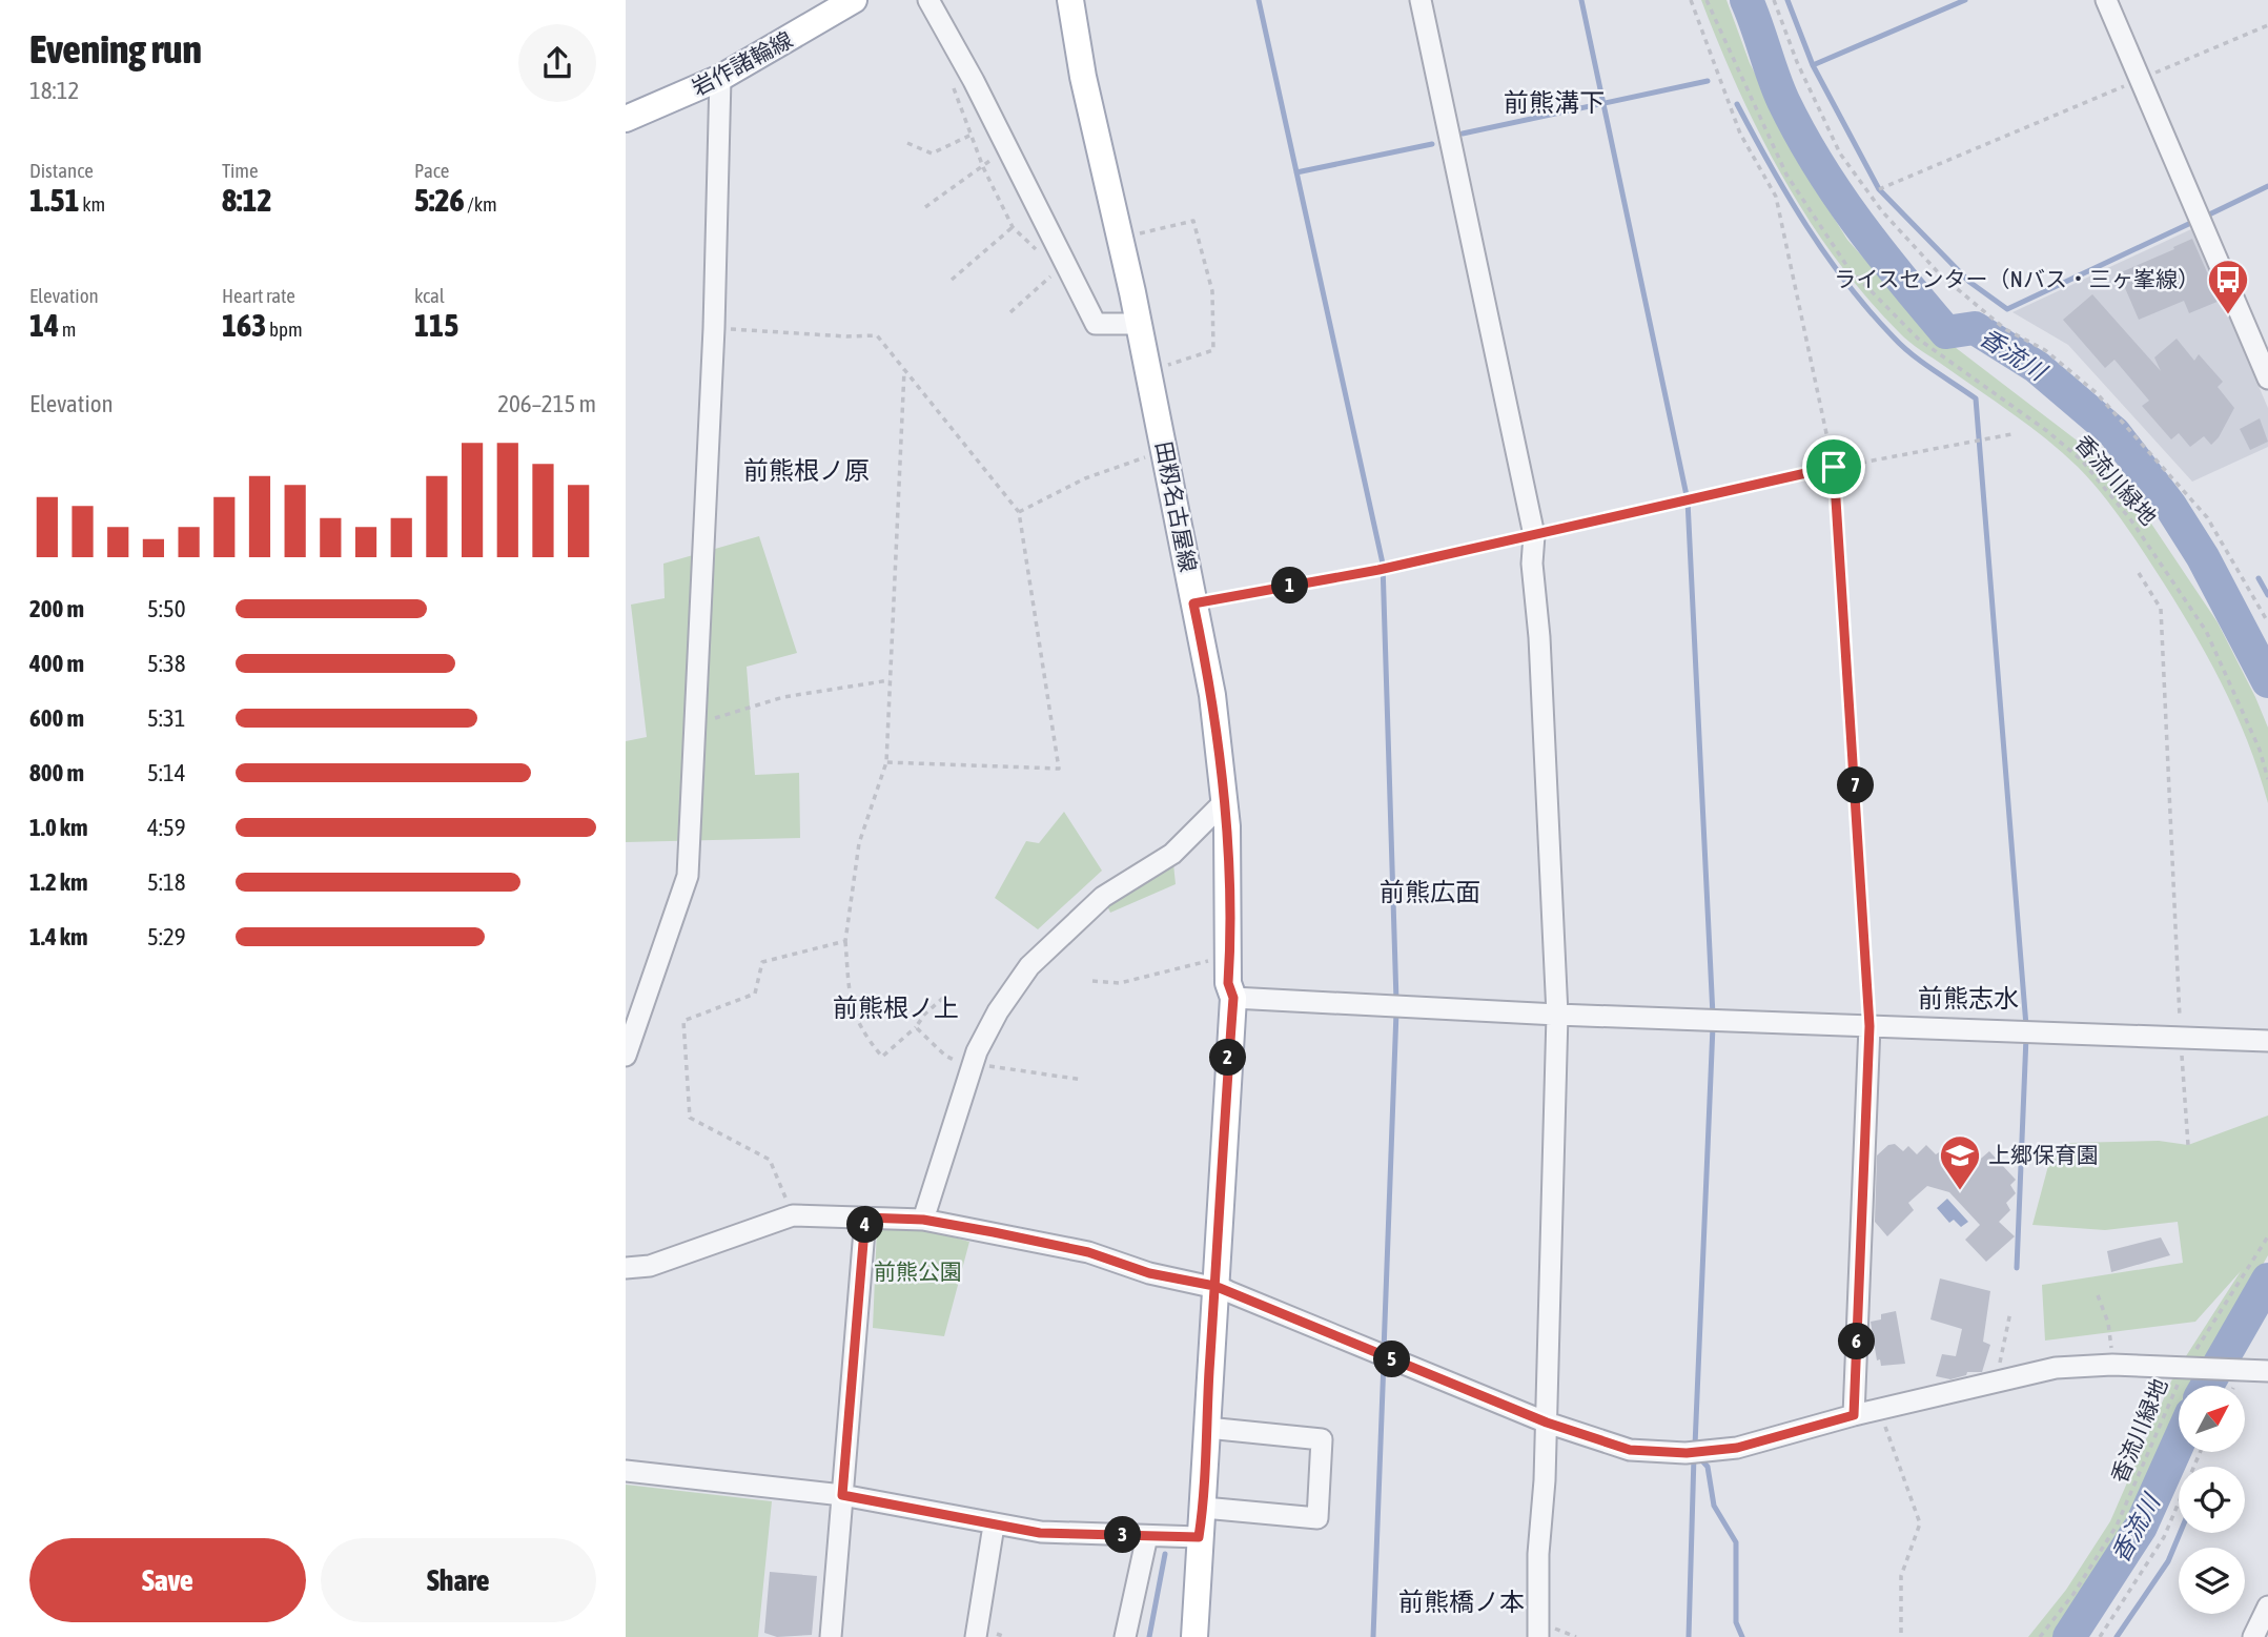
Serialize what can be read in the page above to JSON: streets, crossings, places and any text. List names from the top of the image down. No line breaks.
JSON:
{"streets":{"main road":["岩作諸輪線","田籾名古屋線"],"path":["香流川緑地"]},"districts":["前熊溝下","前熊根ノ原","前熊広面","前熊志水","前熊根ノ上","前熊橋ノ本"],"water":["香流川"],"parks":["前熊公園"],"places":{"bus stop":["ライスセンター（Nバス・三ヶ峯線）"],"school or university":["上郷保育園"]},"north":"top right","page":{"heading":["Evening run","18:12"],"stats":[["Distance","1.51 km"],["Time","8:12"],["Pace","5:26 /km"],["Elevation","14 m"],["Heart rate","163 bpm"],["kcal","115"]],"chart":["Elevation","206–215 m"],"pins":["1","7","2","4","6","5","3"],"list":[{"name":"200 m","note":"5:50"},{"name":"400 m","note":"5:38"},{"name":"600 m","note":"5:31"},{"name":"800 m","note":"5:14"},{"name":"1.0 km","note":"4:59"},{"name":"1.2 km","note":"5:18"},{"name":"1.4 km","note":"5:29"}],"buttons":["Save","Share"]}}
